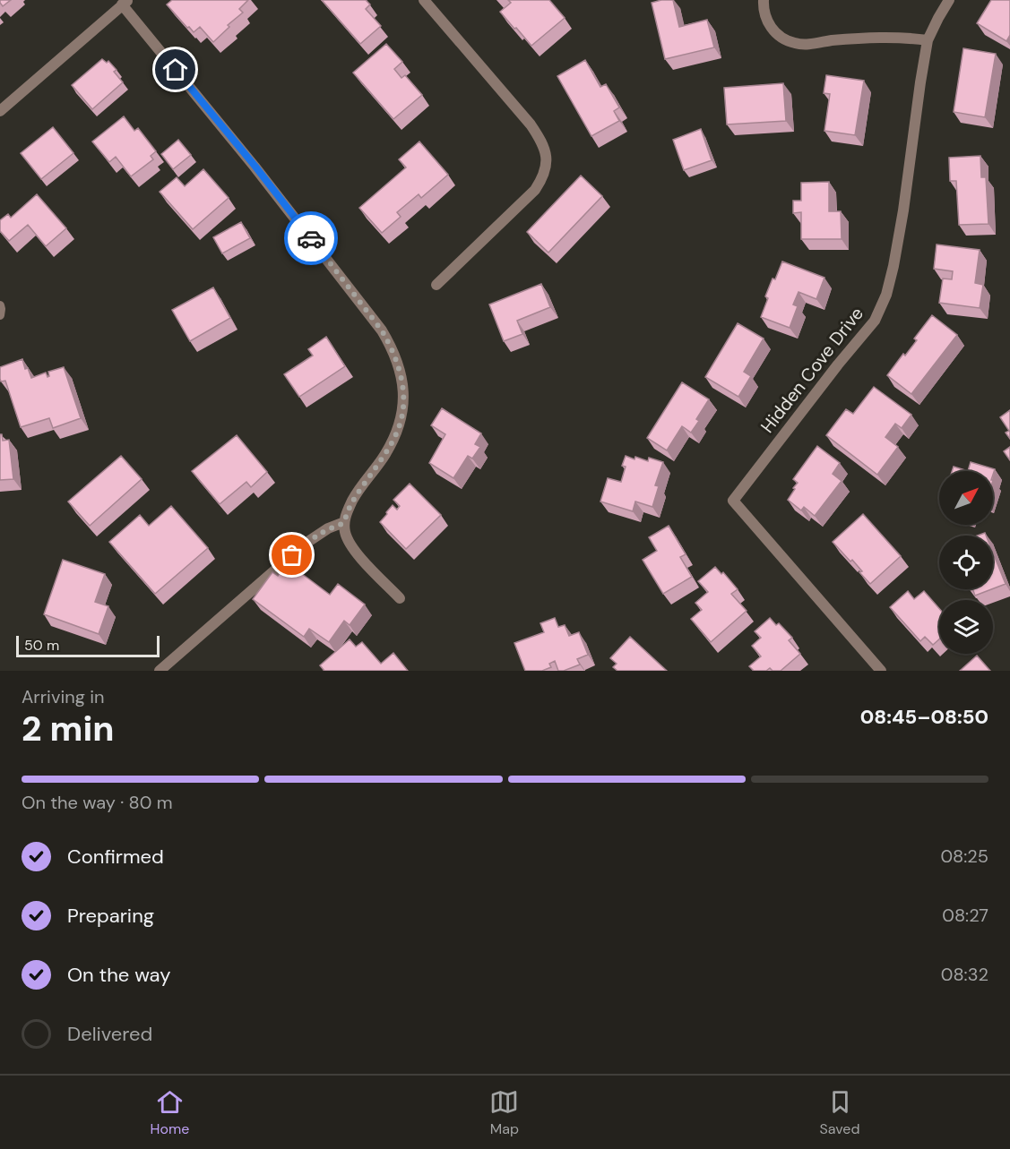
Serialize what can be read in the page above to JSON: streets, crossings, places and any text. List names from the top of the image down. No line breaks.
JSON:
{"streets":{"street":["Hidden Cove Drive"]},"scale_bar":"50 m","north":"top right","page":{"scale":"50 m","heading":["2 min","Arriving in","08:45–08:50"],"bar":"On the way · 80 m","list":[["Confirmed","08:25"],["Preparing","08:27"],["On the way","08:32"],"Delivered"],"tabs":["Home","Map","Saved"]}}
